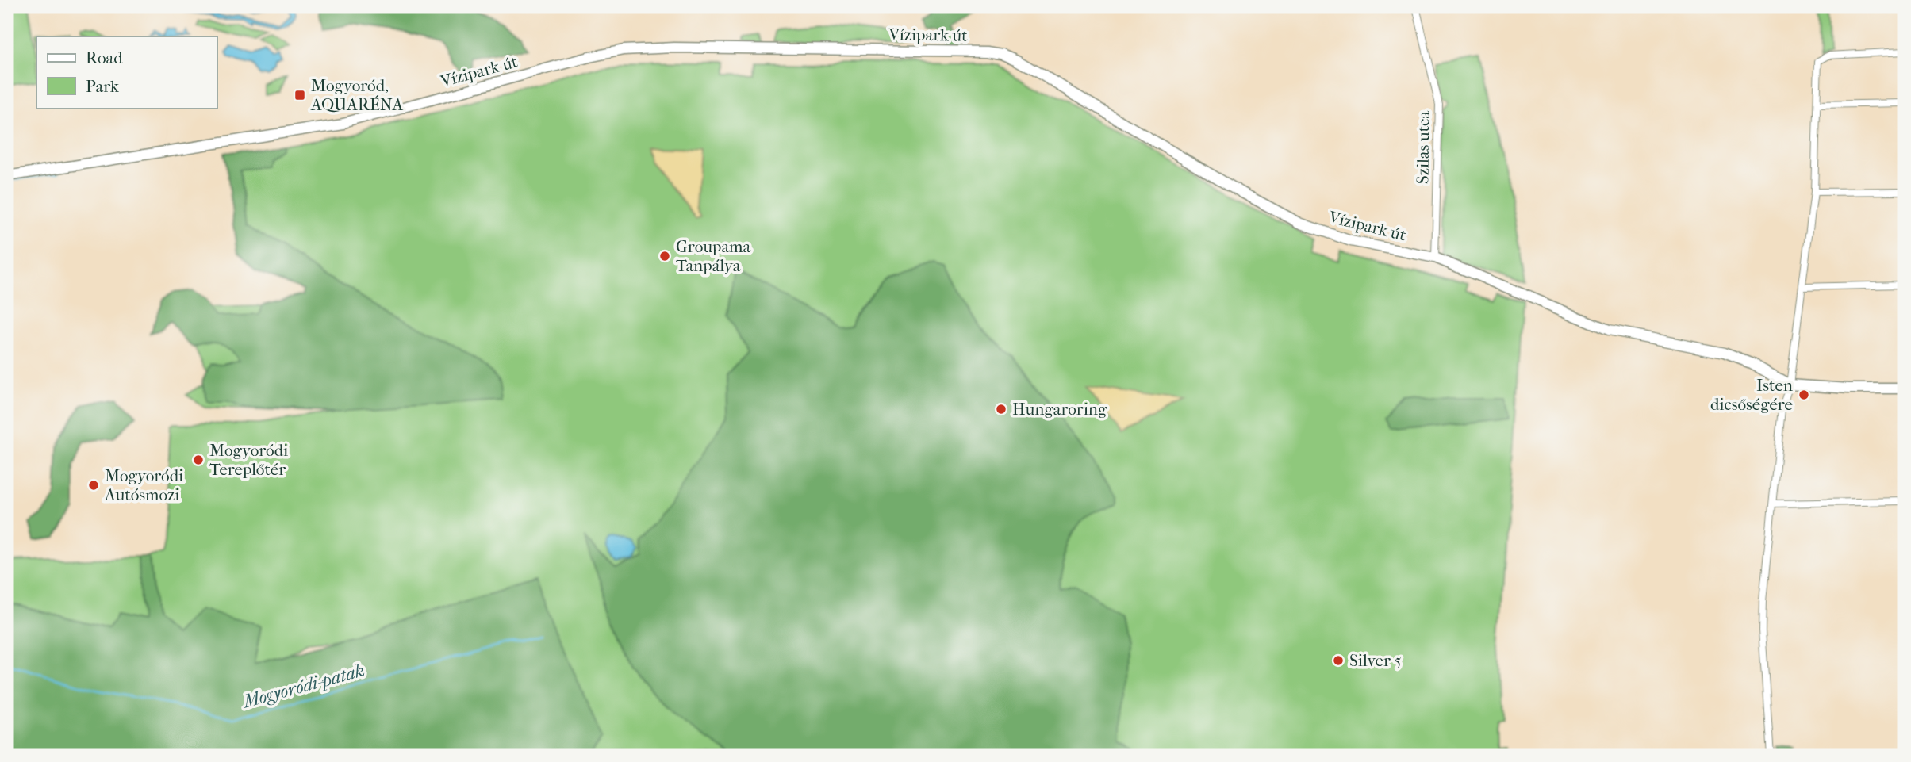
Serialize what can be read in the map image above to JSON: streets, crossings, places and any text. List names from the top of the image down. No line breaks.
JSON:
{"streets":{"street":["Vízipark út","Szilas utca"]},"crossings":[["Vízipark út","Szilas utca"]],"water":["Mogyoródi-patak"],"places":{"transit":["Mogyoród, AQUARÉNA"],"other":["Groupama Tanpálya","Isten dicsőségére","Hungaroring","Mogyoródi Tereplőtér","Mogyoródi Autósmozi","Silver 5"]},"legend":["Road","Park"]}
